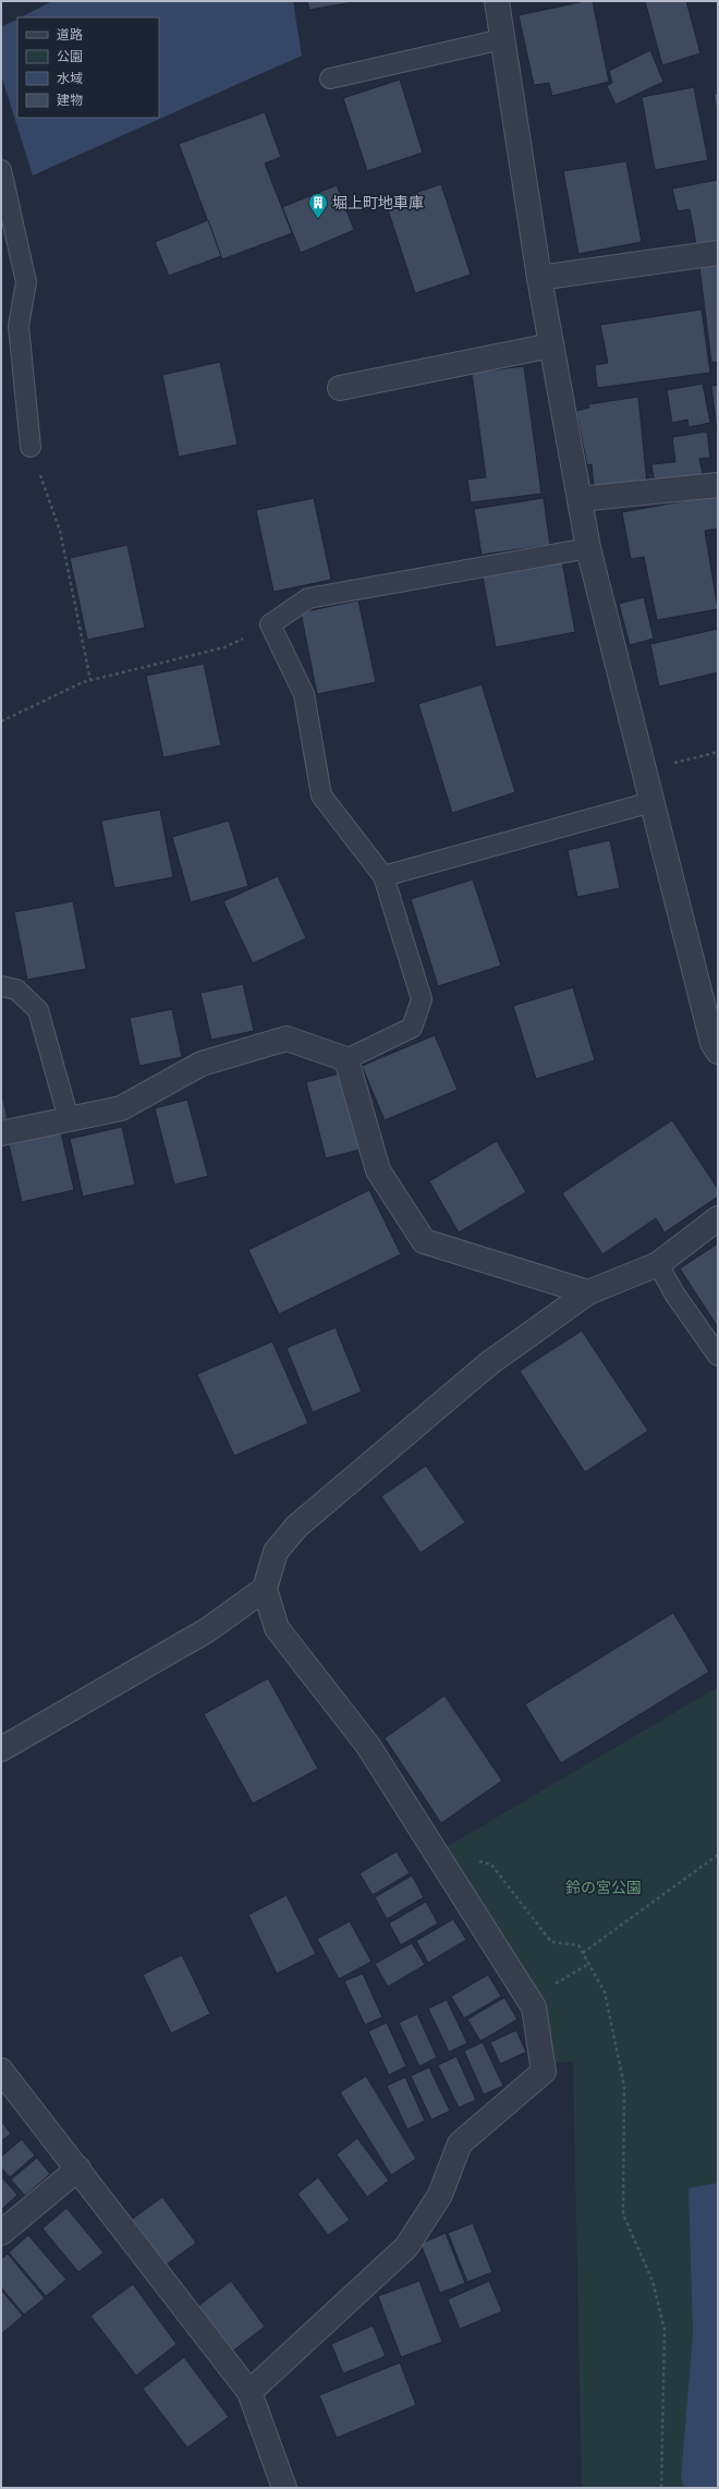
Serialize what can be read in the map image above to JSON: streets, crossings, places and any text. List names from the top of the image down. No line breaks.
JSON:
{"parks":["鈴の宮公園"],"places":{"building":["堀上町地車庫"]},"legend":["道路","公園","水域","建物"]}
